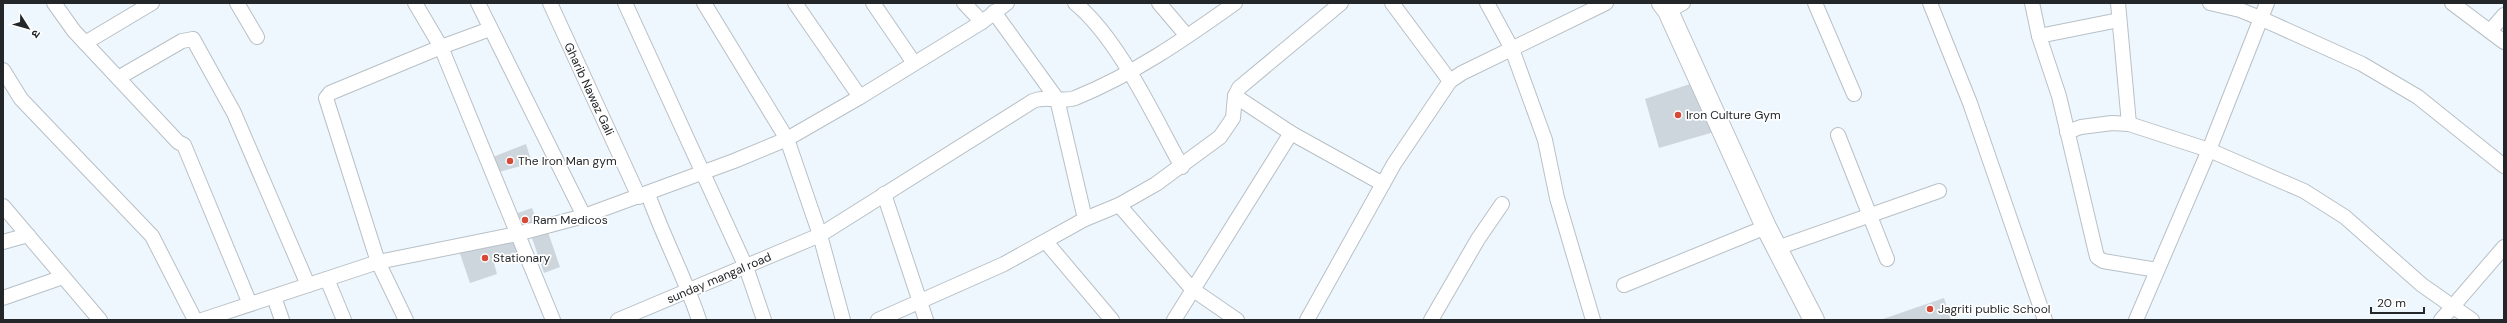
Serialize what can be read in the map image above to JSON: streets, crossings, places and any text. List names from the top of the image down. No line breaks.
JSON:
{"streets":{"street":["Gharib Nawaz Gali","sunday mangal road"]},"crossings":[["Gharib Nawaz Gali","sunday mangal road"]],"places":["Iron Culture Gym","The Iron Man gym","Ram Medicos","Stationary","Jagriti public School"],"scale_bar":"20 m","north":"bottom right"}
